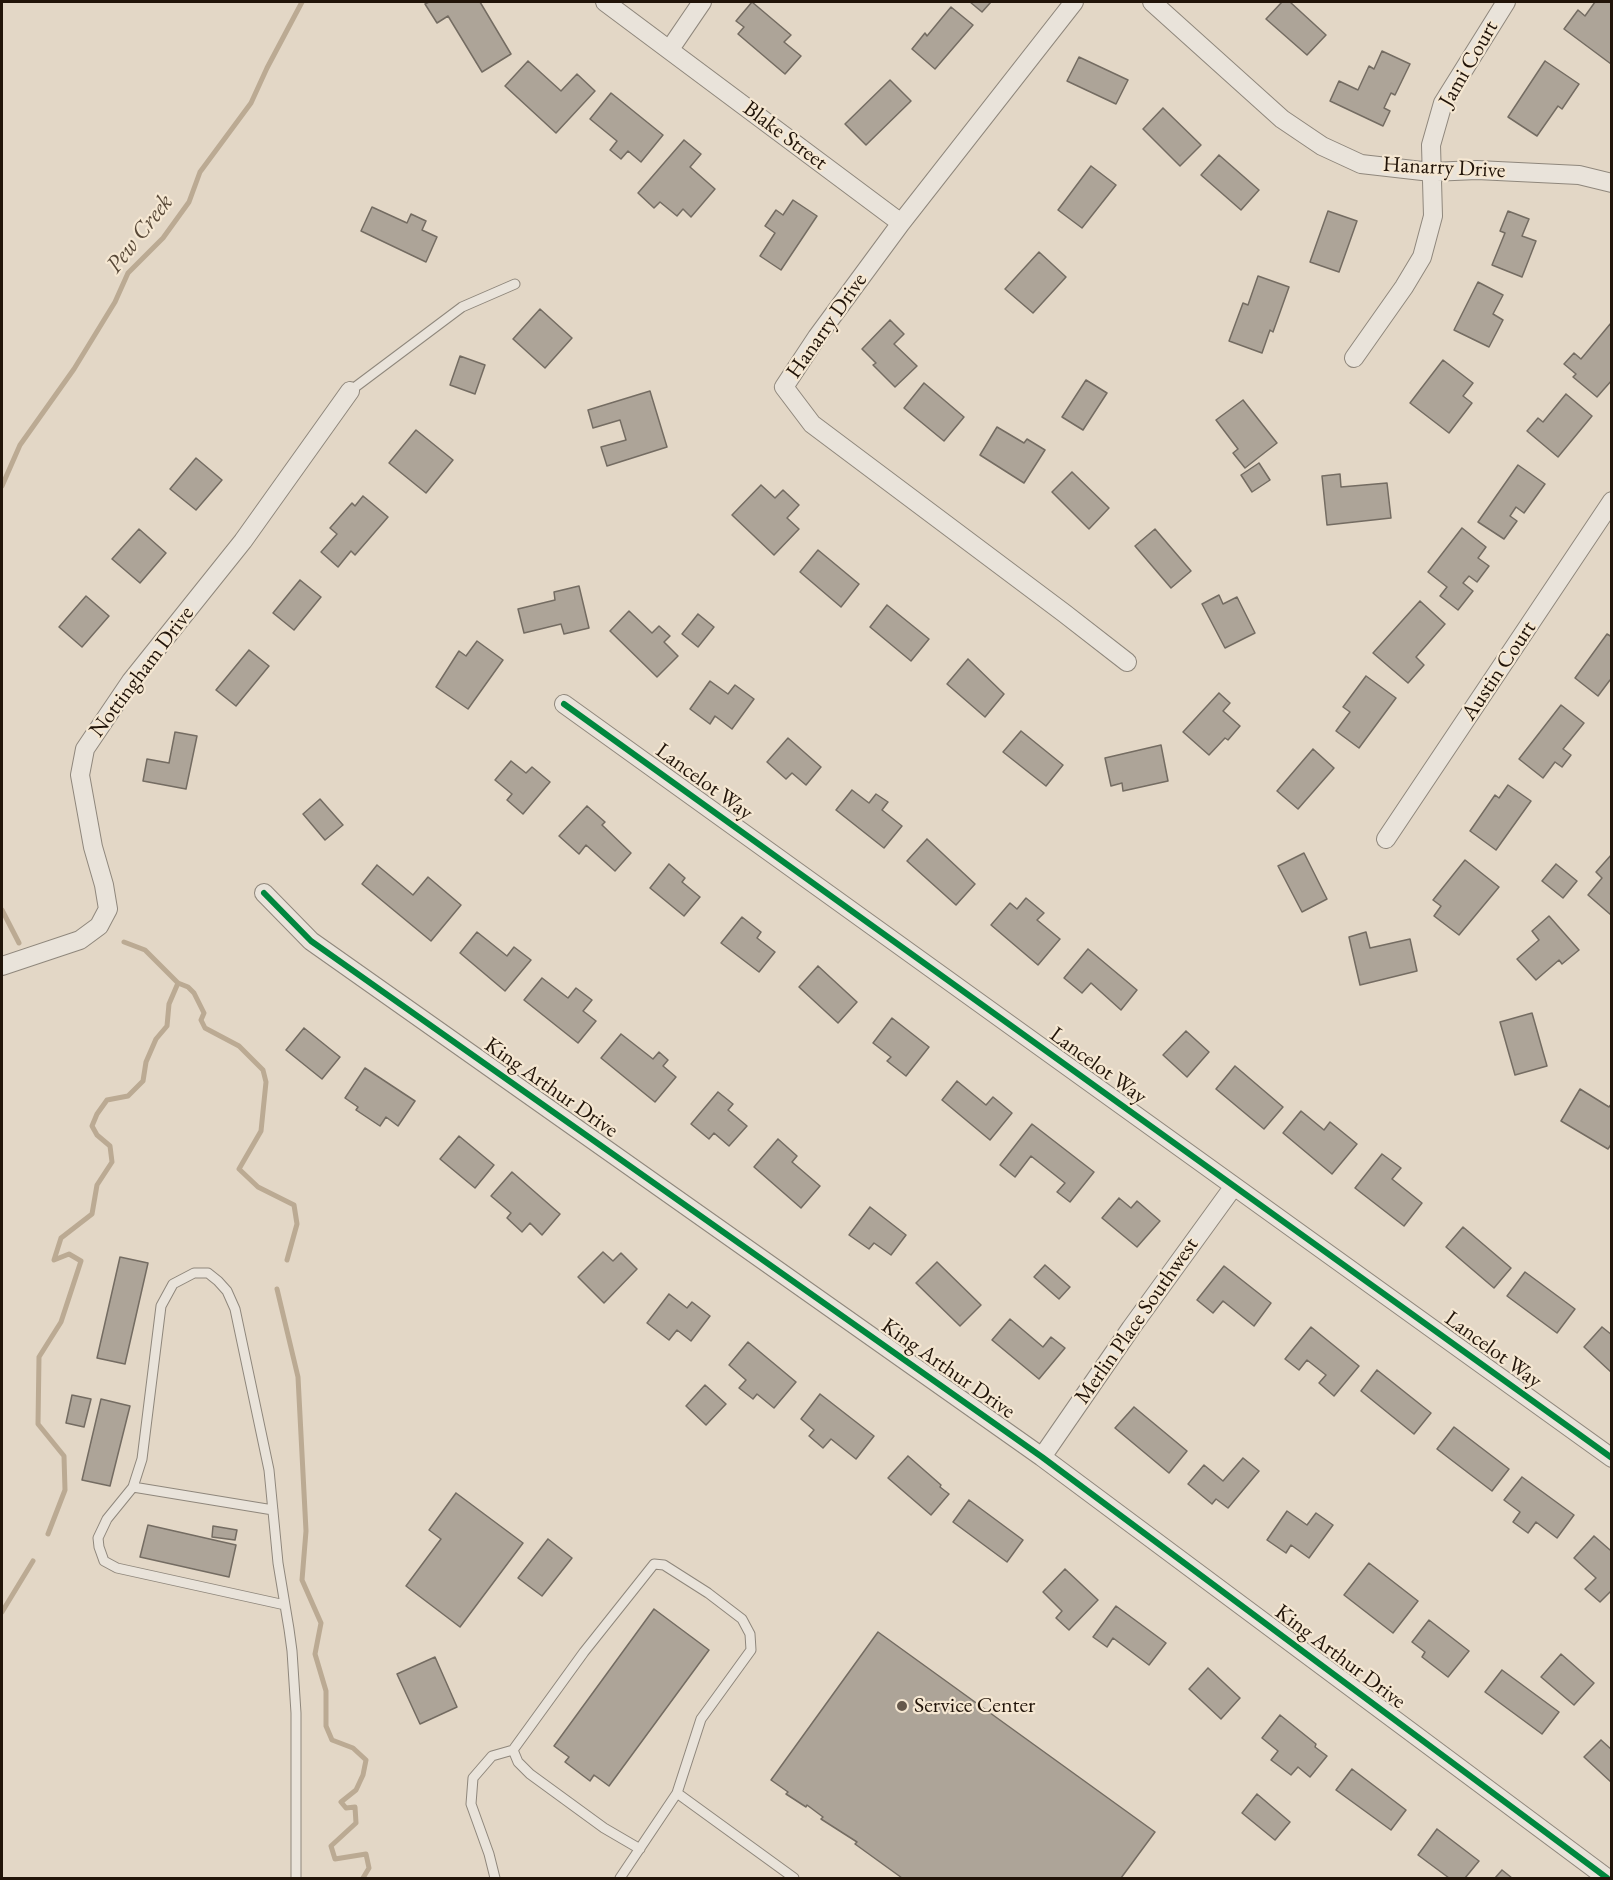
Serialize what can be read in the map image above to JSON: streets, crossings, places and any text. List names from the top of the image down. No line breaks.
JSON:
{"streets":{"street":["Jami Court","Blake Street","Hanarry Drive","Austin Court","Nottingham Drive","Lancelot Way","King Arthur Drive","Merlin Place Southwest"]},"crossings":[["Jami Court","Hanarry Drive"],["Blake Street","Hanarry Drive"],["Lancelot Way","Merlin Place Southwest"],["King Arthur Drive","Merlin Place Southwest"]],"water":["Pew Creek"],"places":["Service Center"]}
